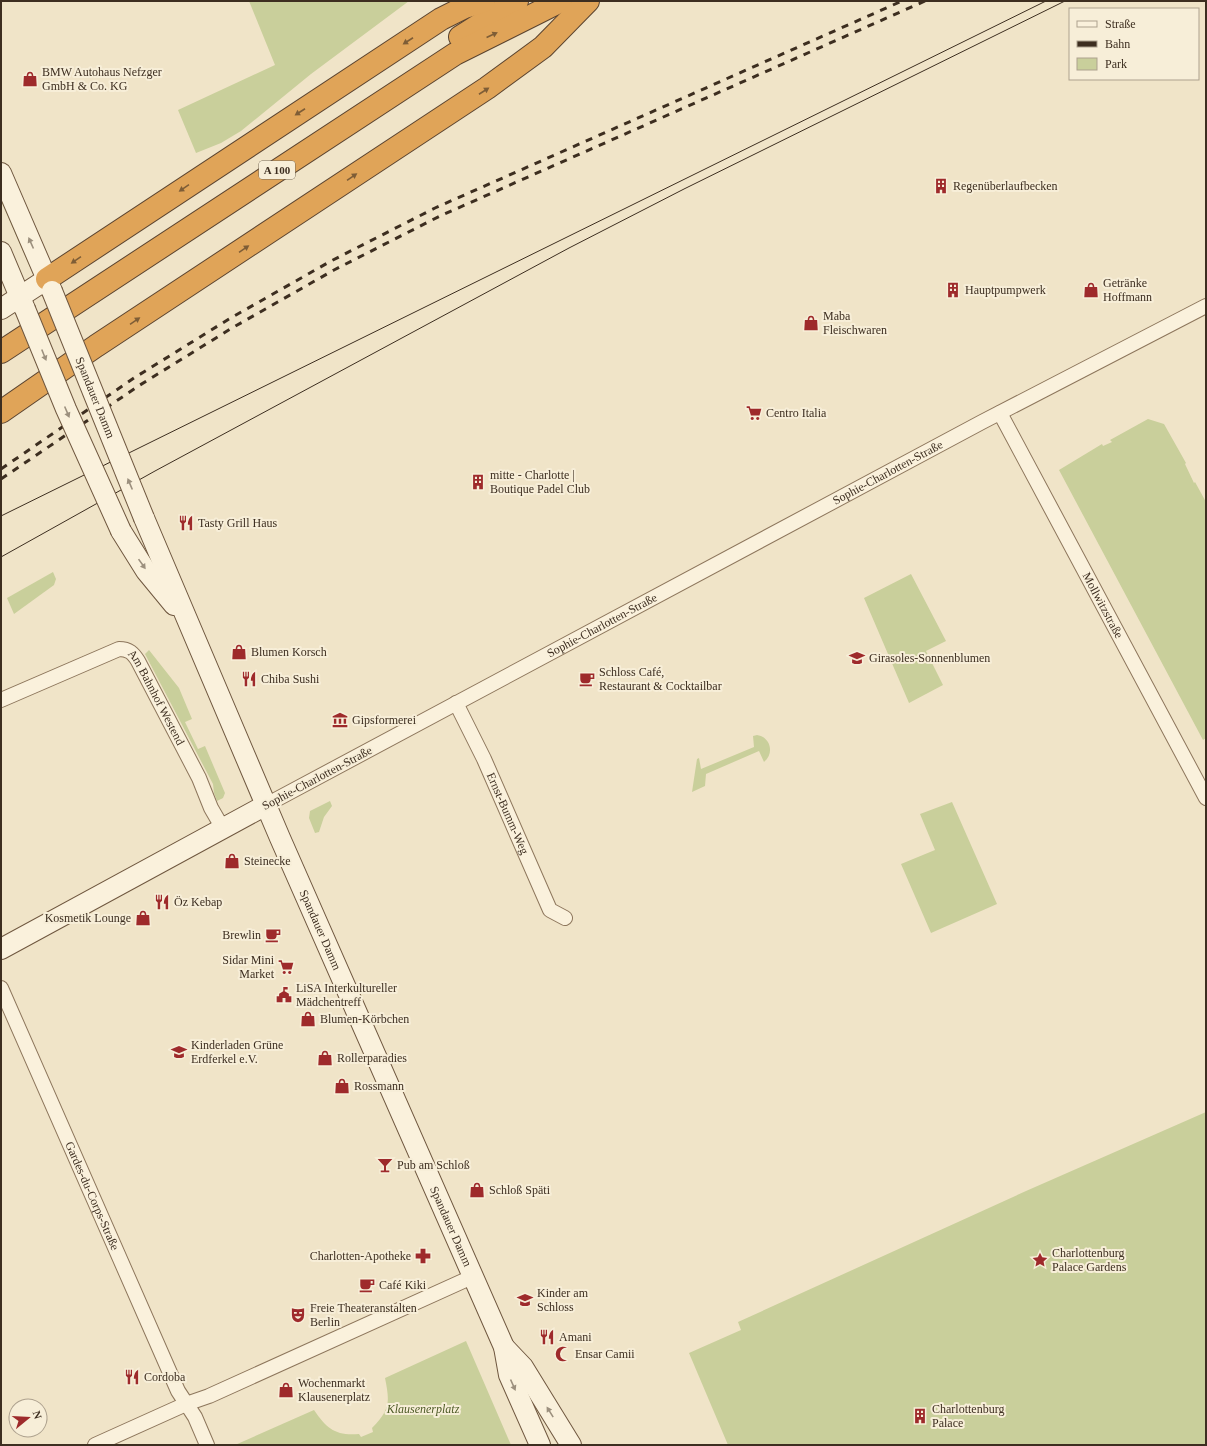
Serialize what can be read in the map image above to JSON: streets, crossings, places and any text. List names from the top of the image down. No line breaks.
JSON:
{"streets":{"highway":["A 100"],"main road":["Spandauer Damm","Sophie-Charlotten-Straße"],"street":["Mollwitzstraße","Am Bahnhof Westend","Ernst-Bumm-Weg","Gardes-du-Corps-Straße"]},"crossings":[["Spandauer Damm","Sophie-Charlotten-Straße"],["Sophie-Charlotten-Straße","Mollwitzstraße"],["Sophie-Charlotten-Straße","Am Bahnhof Westend"],["Sophie-Charlotten-Straße","Ernst-Bumm-Weg"]],"parks":["Klausenerplatz"],"places":{"shop":["BMW Autohaus Nefzger GmbH & Co. KG","Getränke Hoffmann","Maba Fleischwaren","Blumen Korsch","Steinecke","Kosmetik Lounge","Blumen-Körbchen","Rollerparadies","Rossmann","Schloß Späti","Wochenmarkt Klausenerplatz"],"building":["Regenüberlaufbecken","Hauptpumpwerk","mitte - Charlotte | Boutique Padel Club","Charlottenburg Palace"],"supermarket":["Centro Italia","Sidar Mini Market"],"restaurant":["Tasty Grill Haus","Chiba Sushi","Öz Kebap","Amani","Cordoba"],"school or university":["Girasoles-Sonnenblumen","Kinderladen Grüne Erdferkel e.V.","Kinder am Schloss"],"cafe":["Schloss Café, Restaurant & Cocktailbar","Brewlin","Café Kiki"],"museum":["Gipsformerei"],"public building":["LiSA Interkultureller Mädchentreff"],"bar":["Pub am Schloß"],"pharmacy":["Charlotten-Apotheke"],"place":["Charlottenburg Palace Gardens"],"theatre":["Freie Theateranstalten Berlin"],"mosque":["Ensar Camii"]},"legend":["Straße","Bahn","Park"],"north":"right"}
